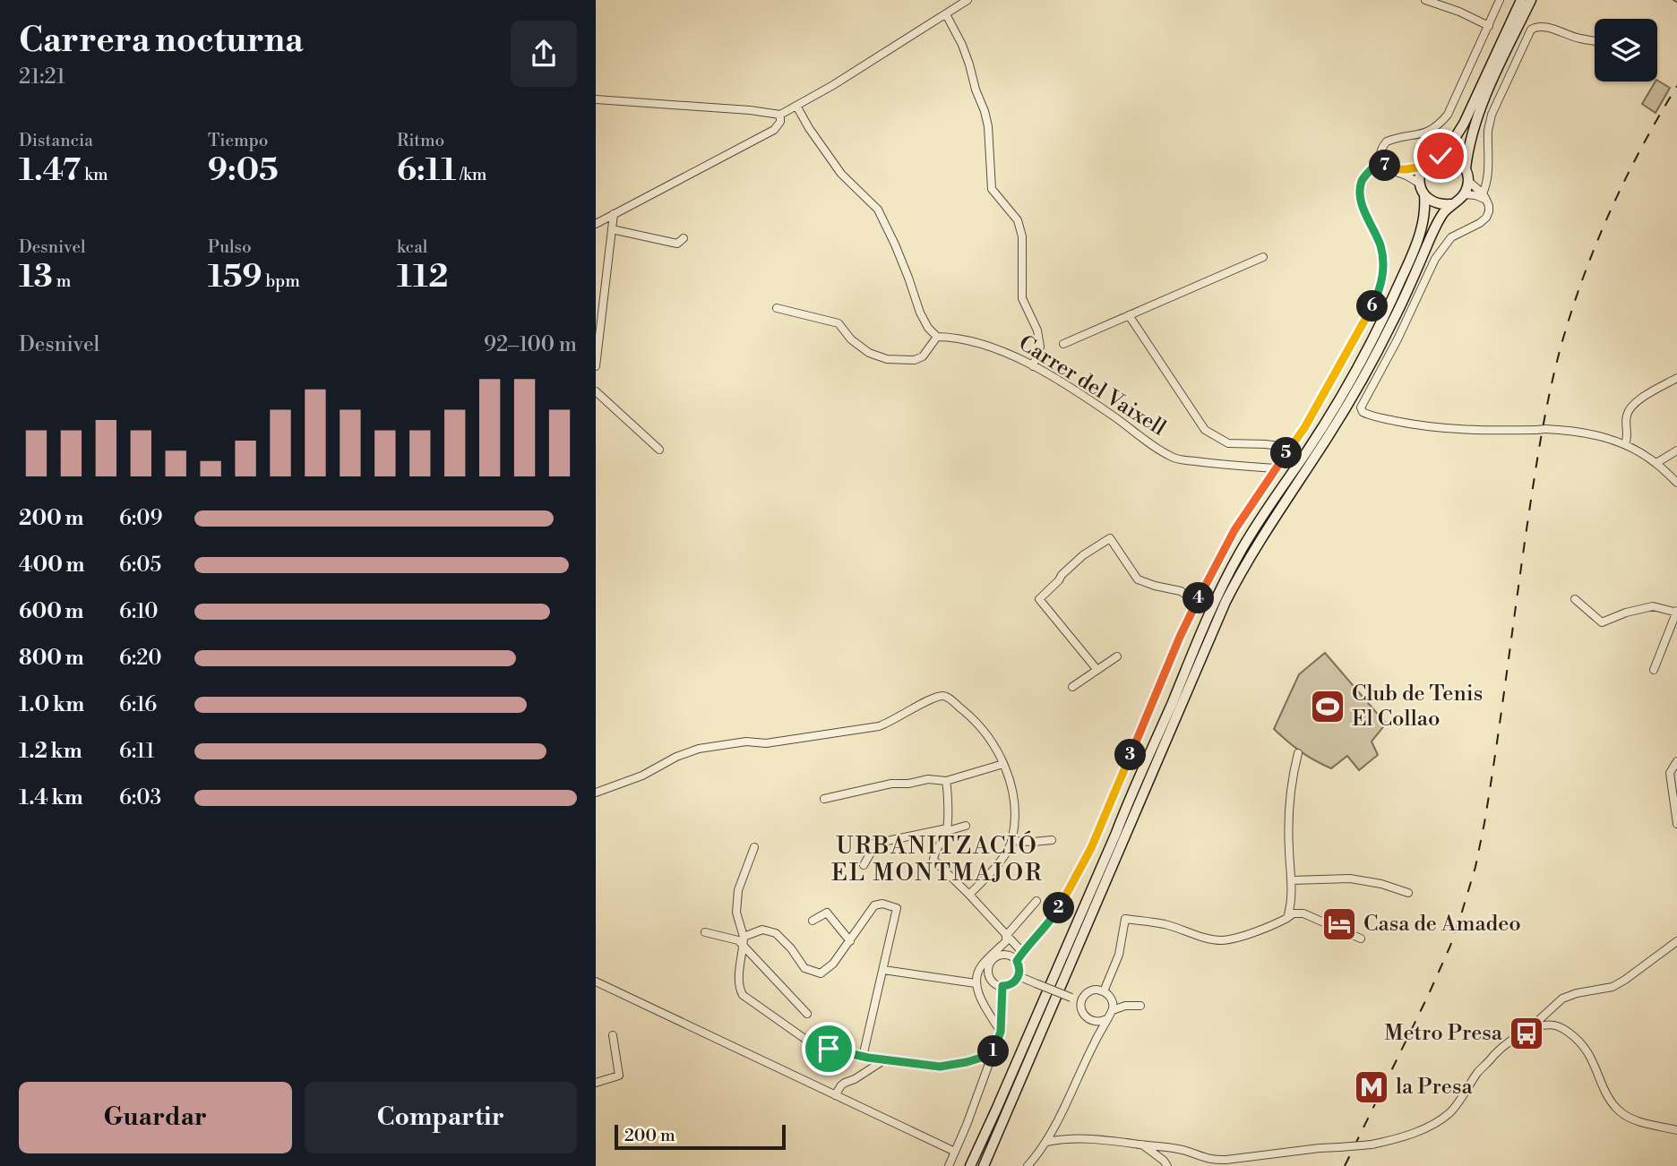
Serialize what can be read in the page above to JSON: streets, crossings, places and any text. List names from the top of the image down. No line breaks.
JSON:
{"streets":{"street":["Carrer del Vaixell"]},"districts":["URBANITZACIÓ EL MONTMAJOR"],"places":{"sports":["Club de Tenis El Collao"],"hotel":["Casa de Amadeo"],"bus stop":["Metro Presa"],"metro station":["la Presa"]},"scale_bar":"200 m","page":{"heading":["Carrera nocturna","21:21"],"stats":[["Distancia","1.47 km"],["Tiempo","9:05"],["Ritmo","6:11 /km"],["Desnivel","13 m"],["Pulso","159 bpm"],["kcal","112"]],"pins":["7","6","5","4","3","2","1"],"chart":["Desnivel","92–100 m"],"list":[{"name":"200 m","note":"6:09"},{"name":"400 m","note":"6:05"},{"name":"600 m","note":"6:10"},{"name":"800 m","note":"6:20"},{"name":"1.0 km","note":"6:16"},{"name":"1.2 km","note":"6:11"},{"name":"1.4 km","note":"6:03"}],"buttons":["Guardar","Compartir"],"scale":"200 m"}}
